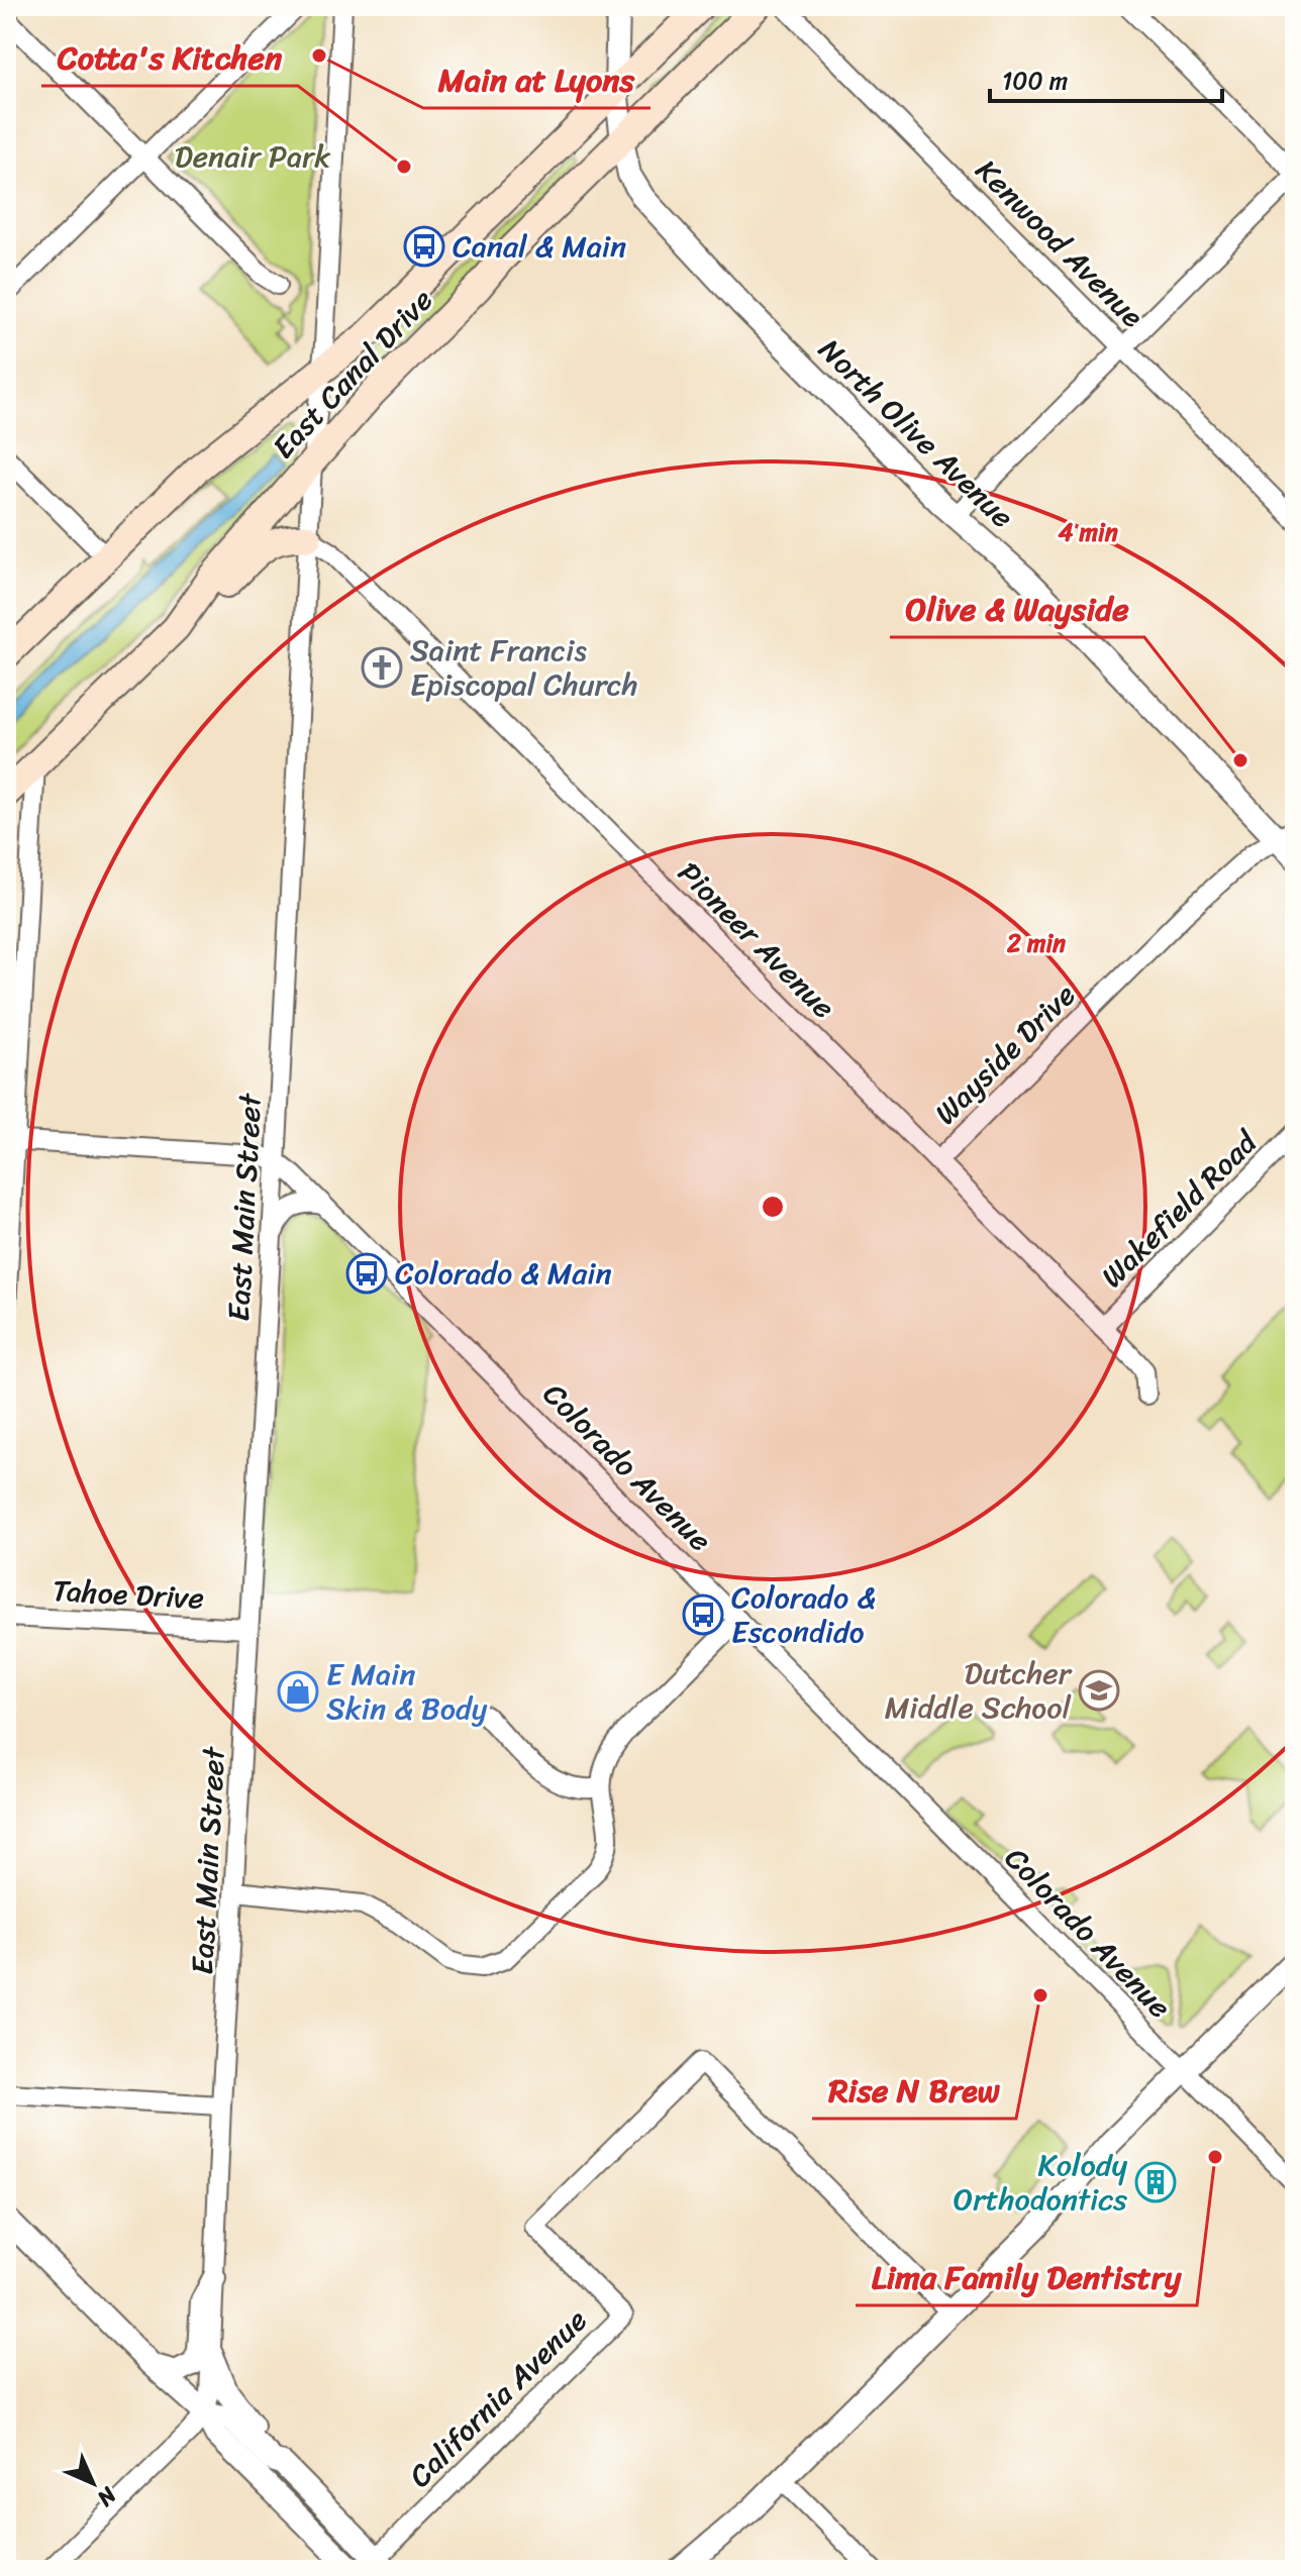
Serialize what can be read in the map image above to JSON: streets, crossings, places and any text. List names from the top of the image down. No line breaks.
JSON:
{"streets":{"main road":["East Canal Drive"],"street":["Kenwood Avenue","North Olive Avenue","Pioneer Avenue","Wayside Drive","East Main Street","Wakefield Road","Colorado Avenue","Tahoe Drive","California Avenue"]},"crossings":[["East Canal Drive","North Olive Avenue"],["East Canal Drive","East Main Street"],["North Olive Avenue","Wayside Drive"],["Pioneer Avenue","Wayside Drive"],["Pioneer Avenue","East Main Street"],["Pioneer Avenue","Wakefield Road"],["East Main Street","Colorado Avenue"],["East Main Street","Tahoe Drive"]],"parks":["Denair Park"],"places":{"other":["Main at Lyons","Cotta's Kitchen","Olive & Wayside","Rise N Brew","Lima Family Dentistry"],"bus stop":["Canal & Main","Colorado & Main","Colorado & Escondido"],"church":["Saint Francis Episcopal Church"],"school or university":["Dutcher Middle School"],"shop":["E Main Skin & Body"],"building":["Kolody Orthodontics"]},"scale_bar":"100 m","north":"bottom right","rings":["4 min","2 min"]}
